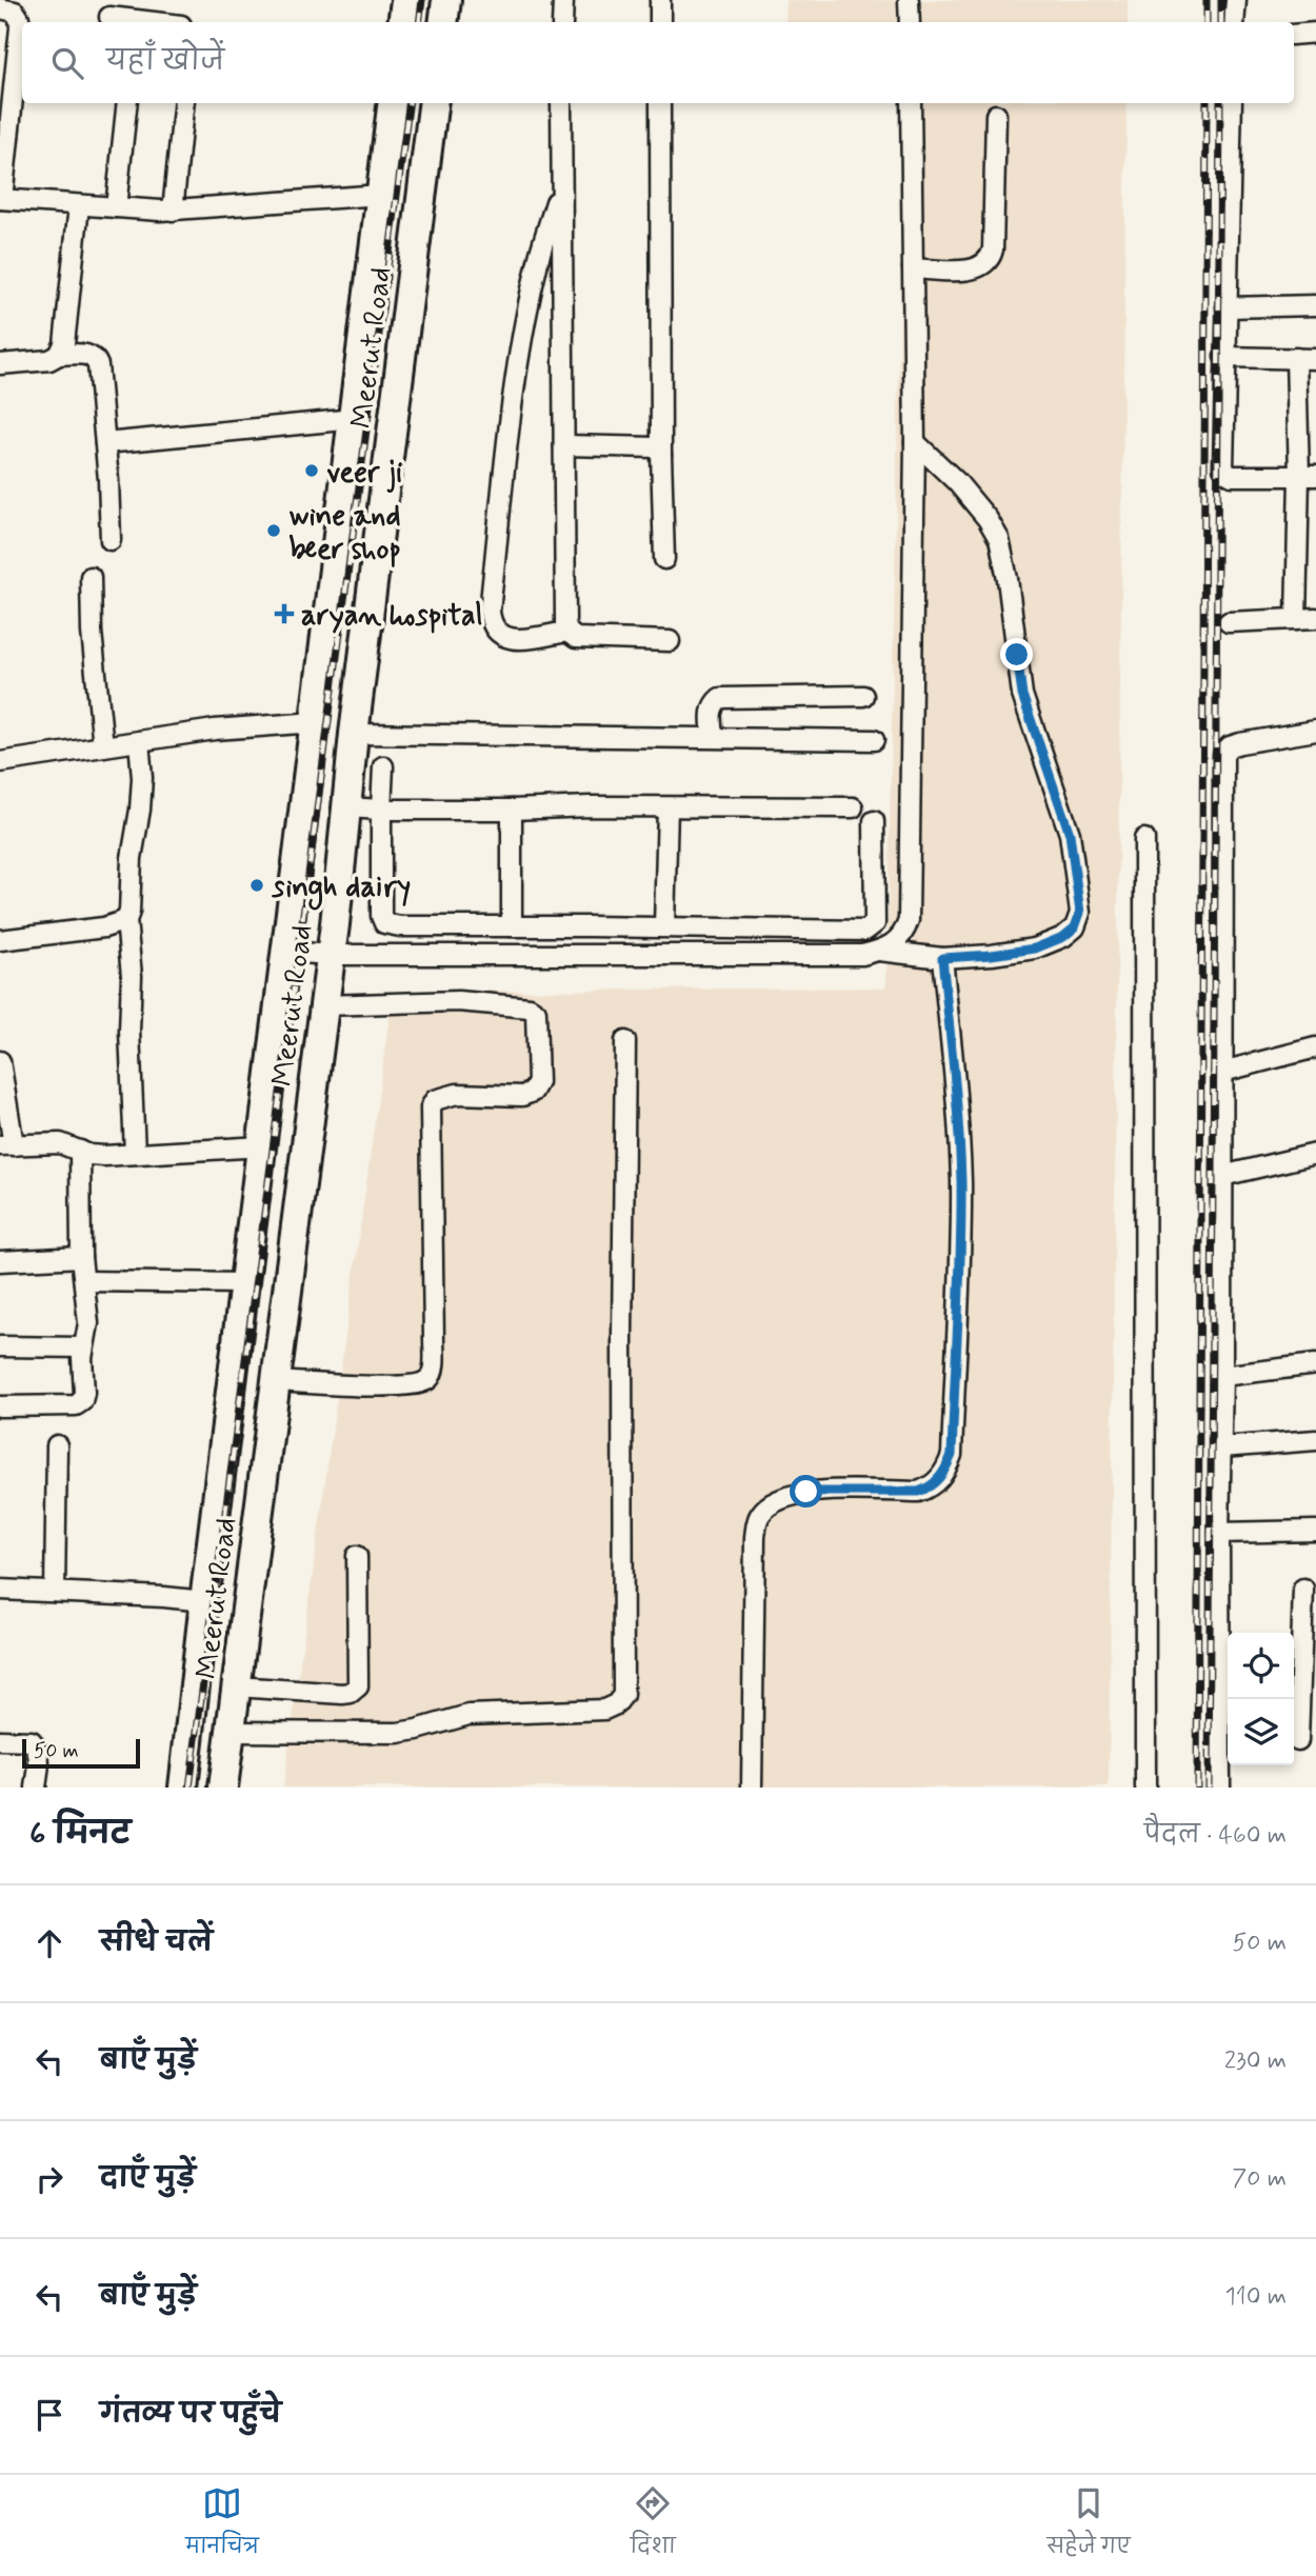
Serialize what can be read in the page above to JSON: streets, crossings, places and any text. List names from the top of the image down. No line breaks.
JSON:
{"streets":{"highway":["Meerut Road"]},"places":{"other":["veer ji","wine and beer shop","singh dairy"],"health":["aryan hospital"]},"scale_bar":"50 m","page":{"search":"यहाँ खोजें","scale":"50 m","heading":["6 मिनट","पैदल · 460 m"],"list":[["सीधे चलें","50 m"],["बाएँ मुड़ें","230 m"],["दाएँ मुड़ें","70 m"],["बाएँ मुड़ें","110 m"],"गंतव्य पर पहुँचे"],"nav":["मानचित्र","दिशा","सहेजे गए"]}}
